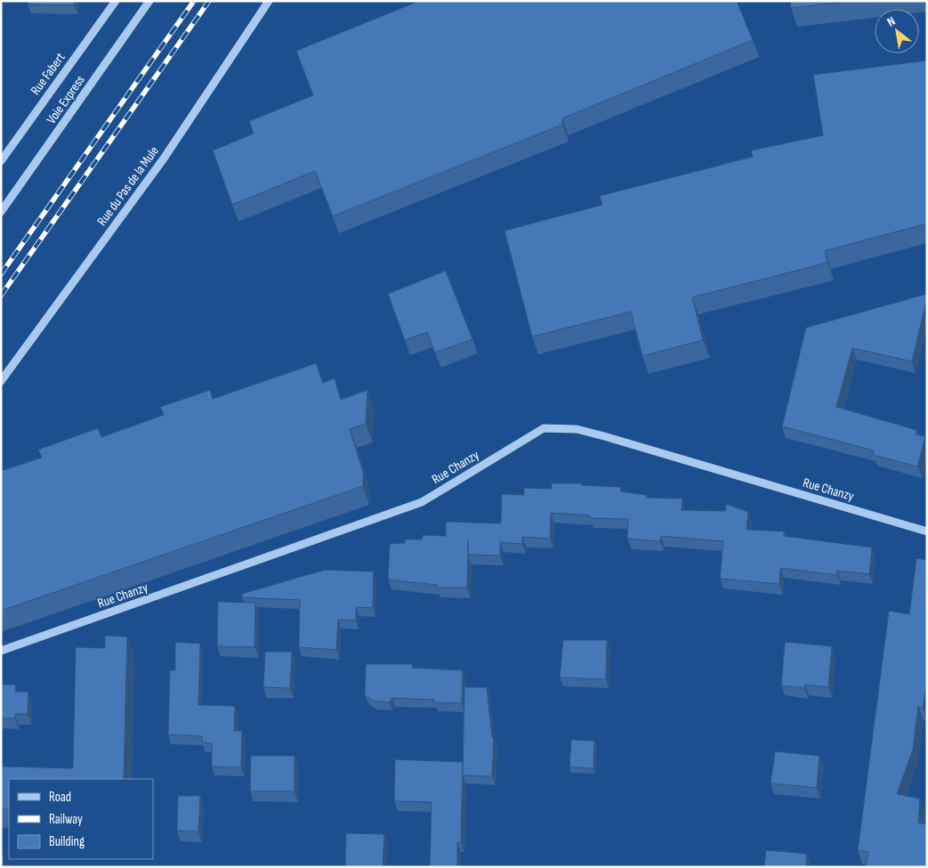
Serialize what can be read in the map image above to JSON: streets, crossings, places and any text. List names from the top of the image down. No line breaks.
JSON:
{"streets":{"street":["Rue Fabert","Voie Express","Rue du Pas de la Mule","Rue Chanzy"]},"legend":["Road","Railway","Building"],"north":"top left"}
